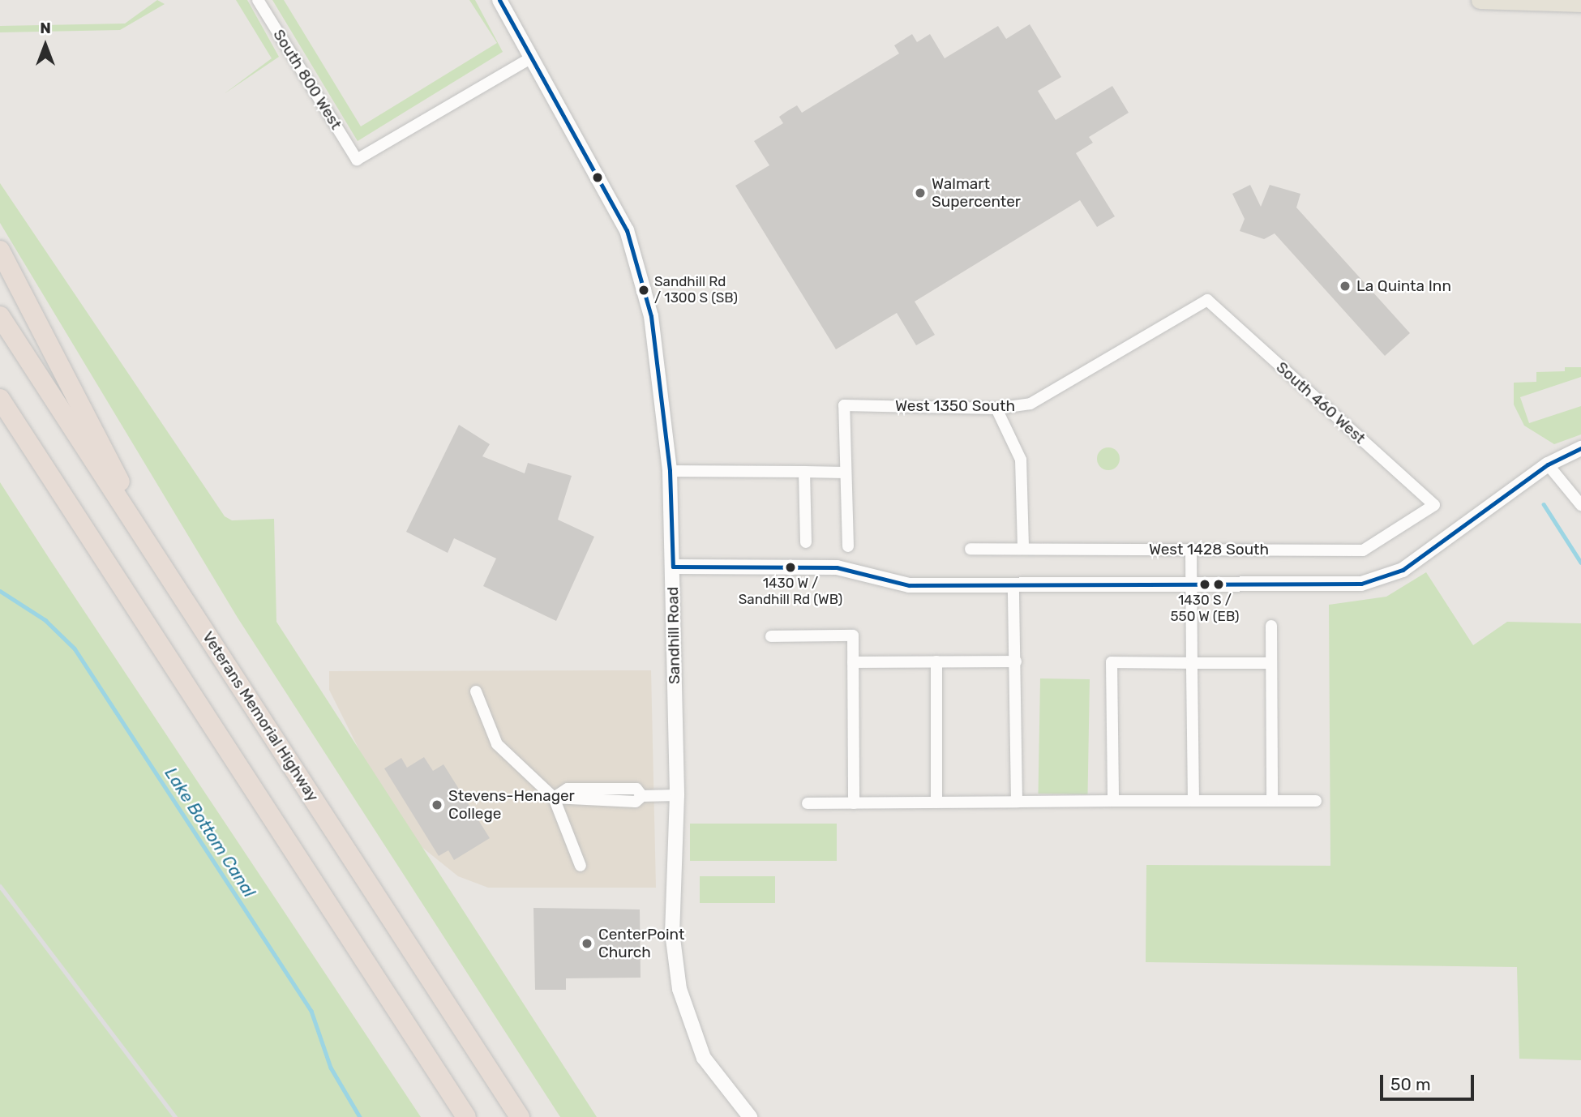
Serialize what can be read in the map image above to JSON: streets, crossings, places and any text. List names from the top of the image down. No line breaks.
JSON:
{"streets":{"highway":["Veterans Memorial Highway"],"street":["South 800 West","South 460 West","West 1350 South","West 1428 South","Sandhill Road"]},"crossings":[["South 800 West","Sandhill Road"],["South 460 West","West 1350 South"],["South 460 West","West 1428 South"]],"water":["Lake Bottom Canal"],"places":["Walmart Supercenter","La Quinta Inn","Sandhill Rd / 1300 S (SB)","1430 W / Sandhill Rd (WB)","1430 S / 550 W (EB)","Stevens-Henager College","CenterPoint Church"],"scale_bar":"50 m","north":"top"}
